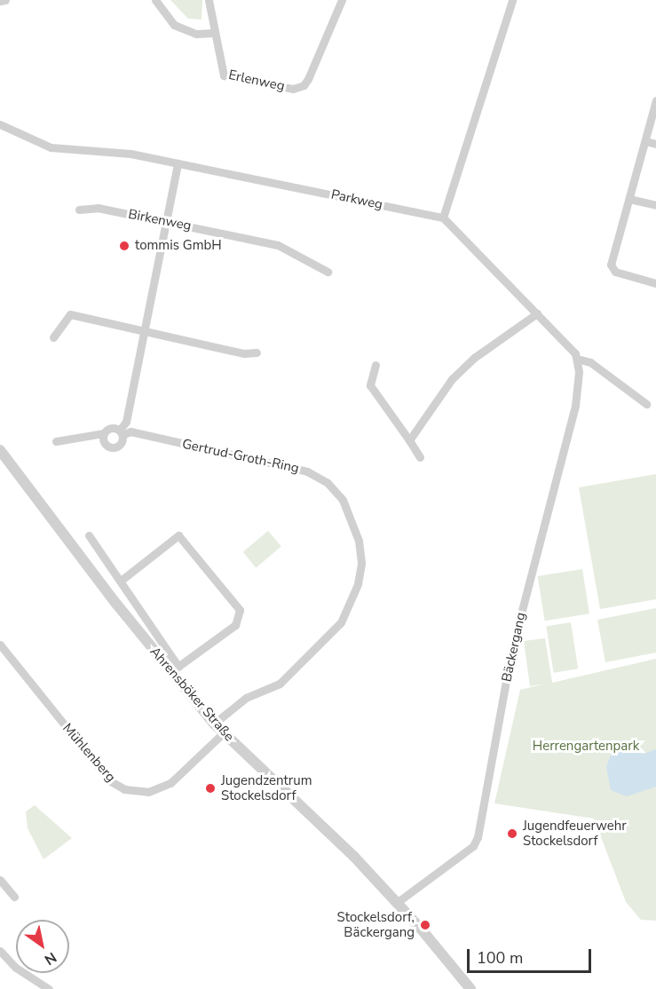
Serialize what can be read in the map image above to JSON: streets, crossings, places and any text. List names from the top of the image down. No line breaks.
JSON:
{"streets":{"street":["Erlenweg","Parkweg","Birkenweg","Gertrud-Groth-Ring","Bäckergang","Ahrensböker Straße","Mühlenberg"]},"crossings":[["Gertrud-Groth-Ring","Ahrensböker Straße"],["Bäckergang","Ahrensböker Straße"],["Ahrensböker Straße","Mühlenberg"]],"parks":["Herrengartenpark"],"places":["tommis GmbH","Jugendzentrum Stockelsdorf","Jugendfeuerwehr Stockelsdorf","Stockelsdorf, Bäckergang"],"scale_bar":"100 m","north":"bottom right"}
